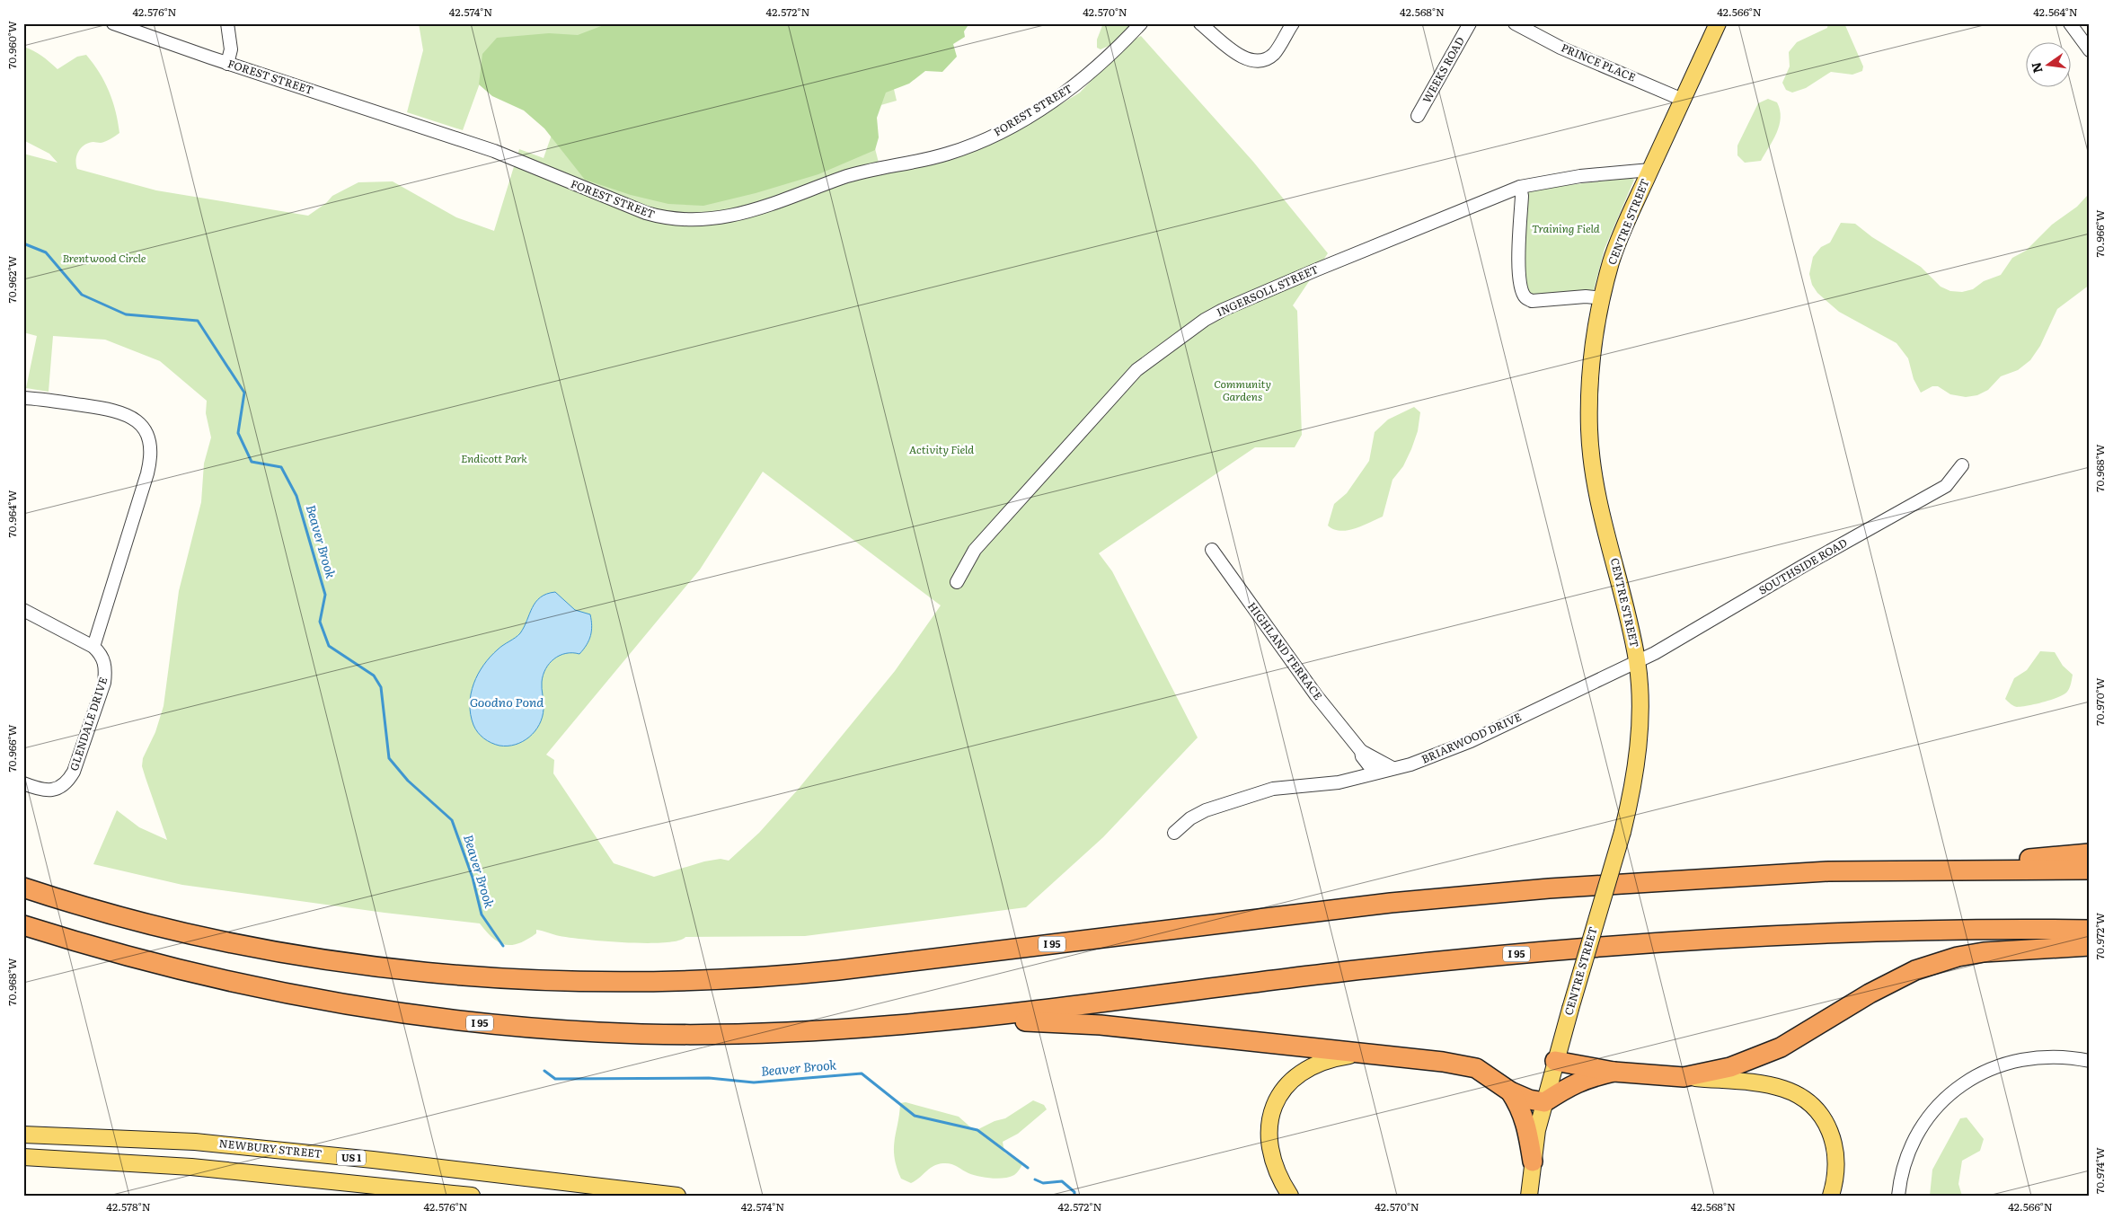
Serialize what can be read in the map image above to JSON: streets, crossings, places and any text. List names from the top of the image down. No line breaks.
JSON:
{"streets":{"highway":["I 95"],"main road":["CENTRE STREET","NEWBURY STREET","US 1"],"street":["PRINCE PLACE","WEEKS ROAD","FOREST STREET","INGERSOLL STREET","SOUTHSIDE ROAD","HIGHLAND TERRACE","GLENDALE DRIVE","BRIARWOOD DRIVE"]},"crossings":[["PRINCE PLACE","CENTRE STREET"],["CENTRE STREET","INGERSOLL STREET"],["CENTRE STREET","SOUTHSIDE ROAD"],["CENTRE STREET","BRIARWOOD DRIVE"],["SOUTHSIDE ROAD","BRIARWOOD DRIVE"],["HIGHLAND TERRACE","BRIARWOOD DRIVE"]],"water":["Beaver Brook","Goodno Pond"],"parks":["Training Field","Brentwood Circle","Community Gardens","Activity Field","Endicott Park"],"north":"left","coordinates":["42.576°N","42.574°N","42.572°N","42.570°N","42.568°N","42.566°N","42.564°N","70.960°W","70.966°W","70.962°W","70.968°W","70.964°W","70.970°W","70.972°W","70.974°W","42.578°N"]}
